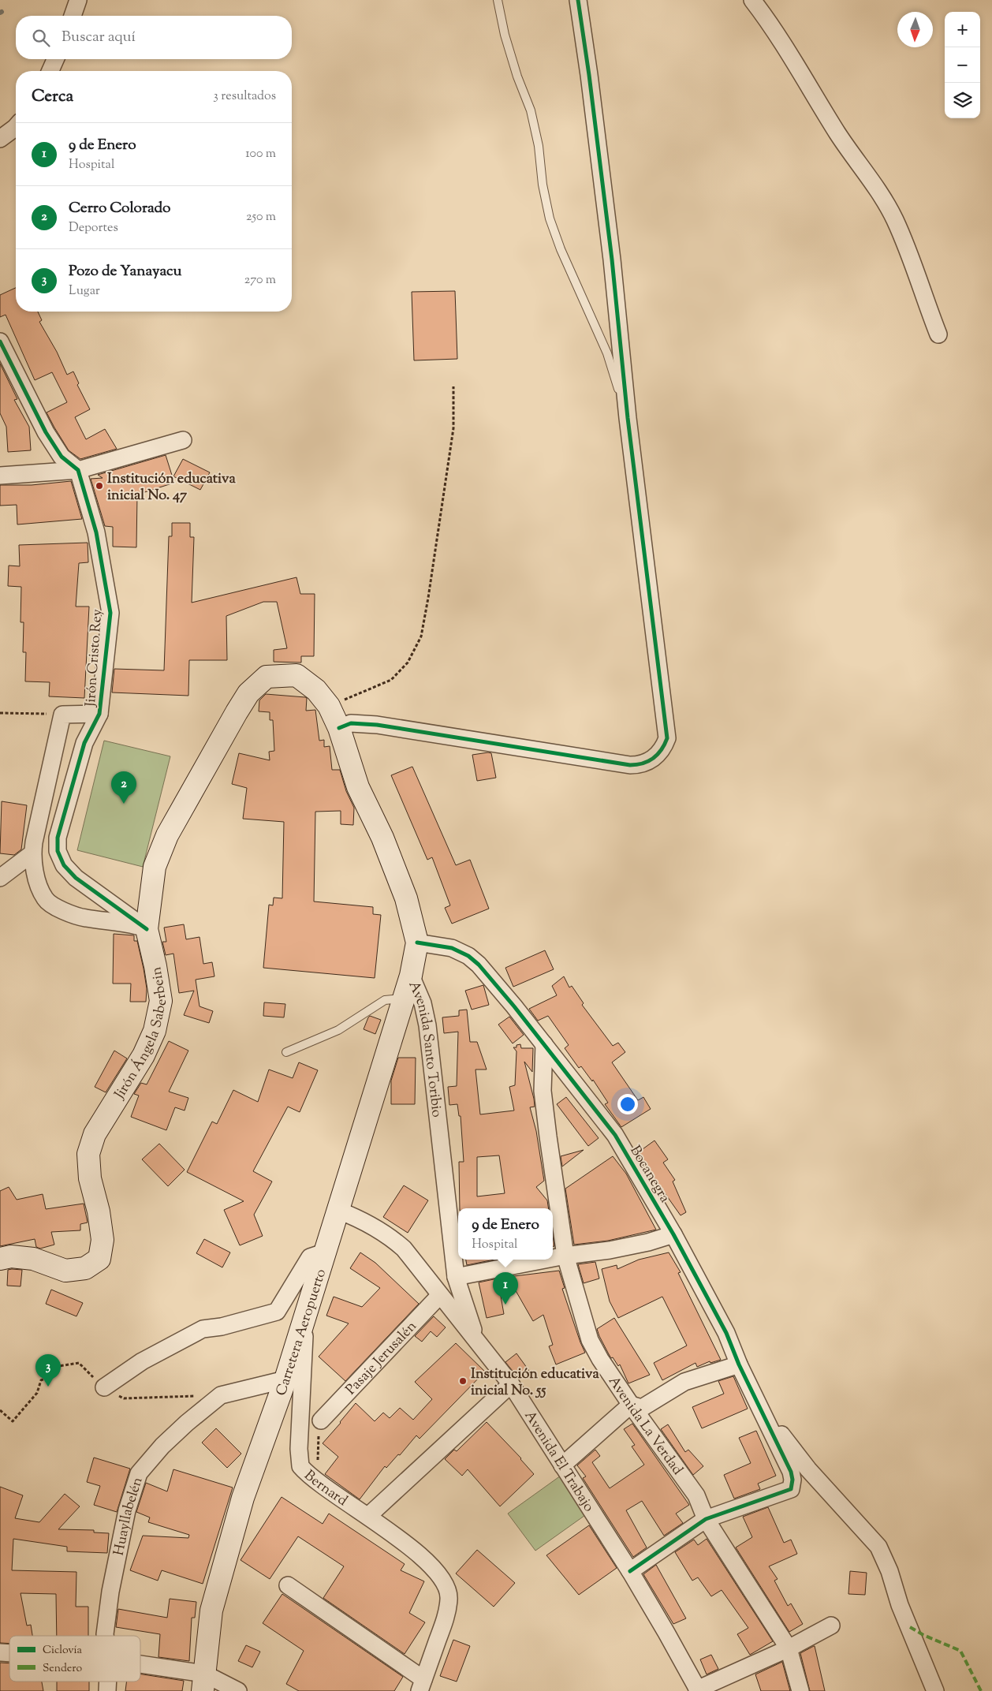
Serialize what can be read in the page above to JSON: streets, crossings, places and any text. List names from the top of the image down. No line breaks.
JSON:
{"streets":{"main road":["Jirón Ángela Saberbein","Avenida Santo Toribio","Carretera Aeropuerto"],"street":["Jirón Cristo Rey","Bocanegra","Pasaje Jerusalén","Avenida La Verdad","Avenida El Trabajo","Bernard","Huayllabelén"]},"crossings":[["Jirón Cristo Rey","Jirón Ángela Saberbein"],["Jirón Ángela Saberbein","Avenida Santo Toribio"],["Avenida Santo Toribio","Bocanegra"],["Avenida Santo Toribio","Carretera Aeropuerto"],["Avenida Santo Toribio","Avenida El Trabajo"],["Bocanegra","Avenida La Verdad"],["Carretera Aeropuerto","Avenida El Trabajo"],["Carretera Aeropuerto","Bernard"],["Carretera Aeropuerto","Huayllabelén"],["Pasaje Jerusalén","Avenida El Trabajo"]],"places":["Institución educativa inicial No. 47","Institución educativa inicial No. 55"],"legend":["Ciclovía","Sendero"],"north":"bottom","page":{"map_buttons":["+","−"],"search":"Buscar aquí","heading":["Cerca","3 resultados"],"list":[{"mark":"1","name":"9 de Enero","note":"Hospital","value":"100 m"},{"mark":"2","name":"Cerro Colorado","note":"Deportes","value":"250 m"},{"mark":"3","name":"Pozo de Yanayacu","note":"Lugar","value":"270 m"}],"pins":["2","1","3"],"popup":["9 de Enero","Hospital"]}}
